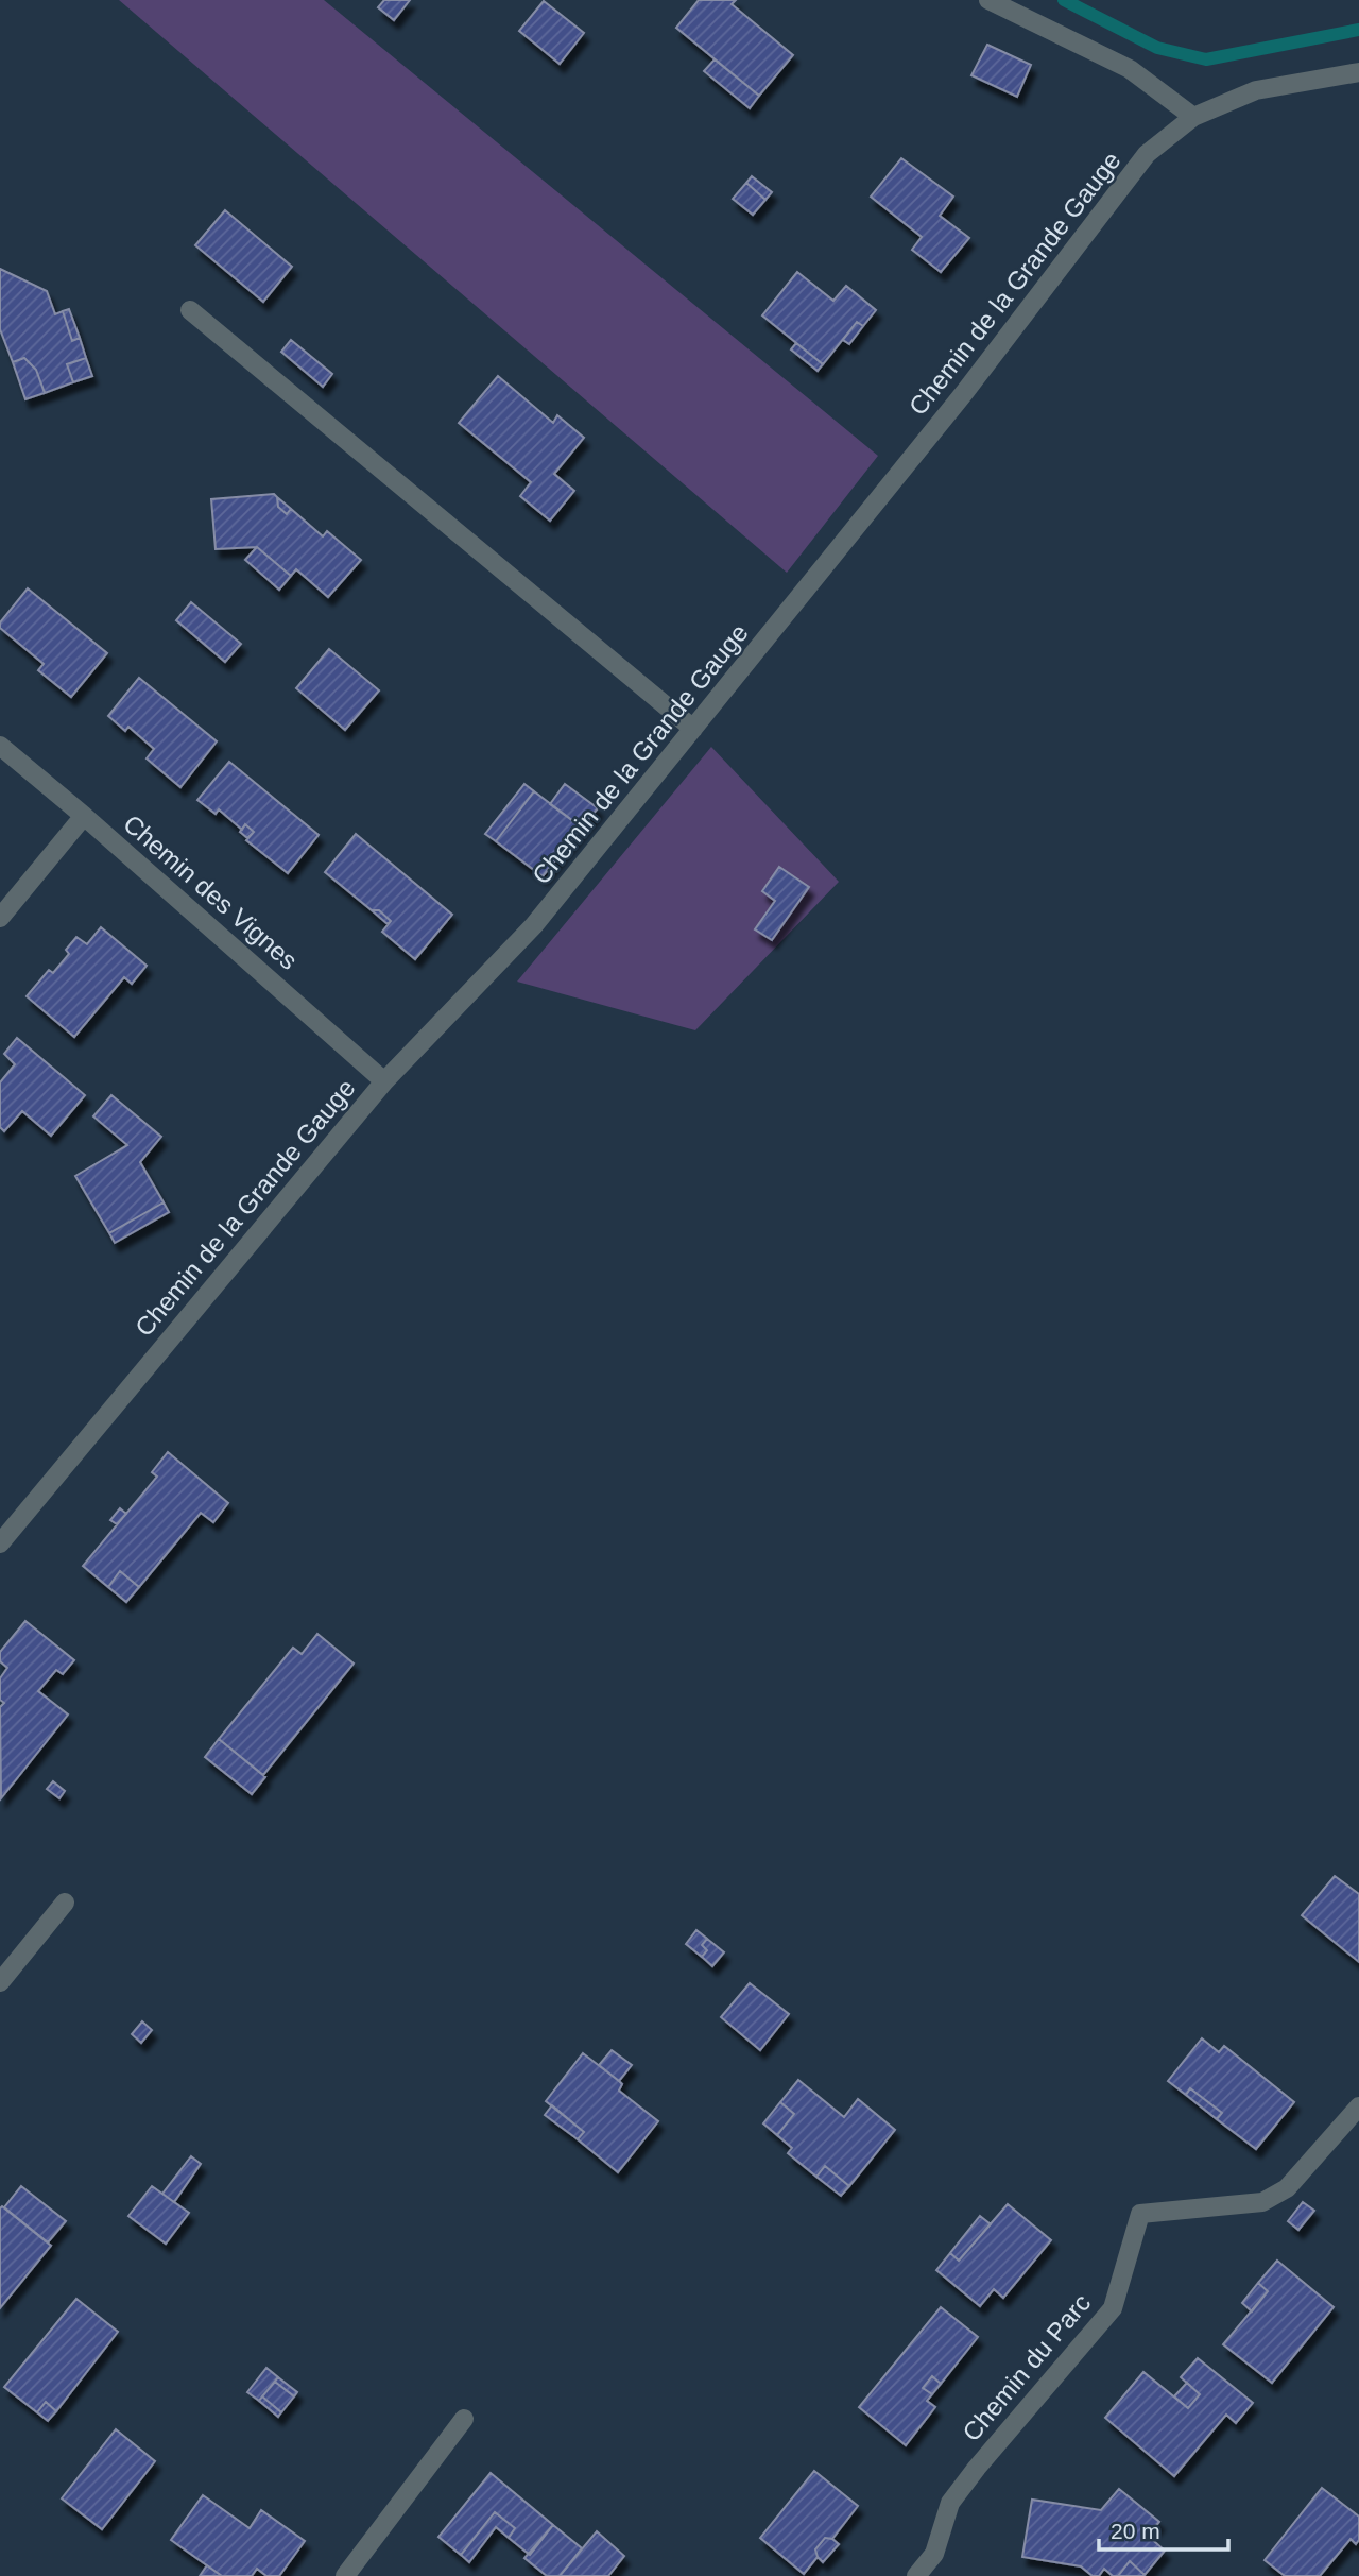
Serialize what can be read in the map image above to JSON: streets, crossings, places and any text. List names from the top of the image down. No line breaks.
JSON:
{"streets":{"street":["Chemin de la Grande Gauge","Chemin des Vignes","Chemin du Parc"]},"crossings":[["Chemin de la Grande Gauge","Chemin des Vignes"]],"scale_bar":"20 m"}
